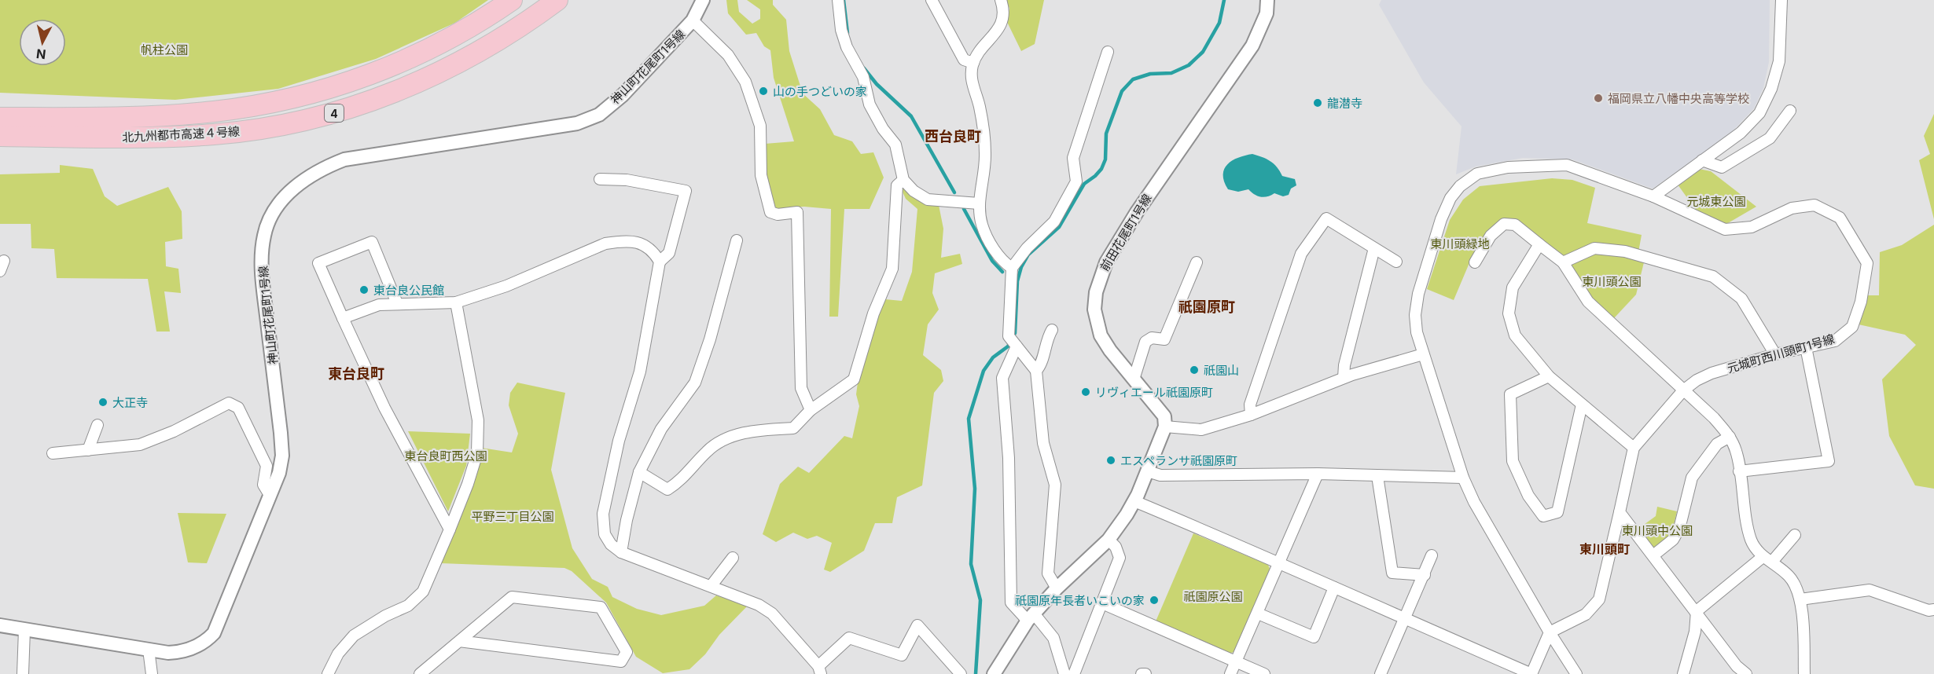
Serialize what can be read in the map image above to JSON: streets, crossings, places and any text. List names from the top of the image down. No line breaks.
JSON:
{"streets":{"highway":["4","北九州都市高速４号線"],"street":["神山町花尾町1号線","前田花尾町1号線","元城町西川頭町1号線"]},"districts":["西台良町","祇園原町","東台良町","東川頭町"],"parks":["帆柱公園","元城東公園","東川頭緑地","東川頭公園","東台良町西公園","平野三丁目公園","東川頭中公園","祇園原公園"],"places":["山の手つどいの家","福岡県立八幡中央高等学校","龍潜寺","東台良公民館","祇園山","リヴィエール祇園原町","大正寺","エスペランサ祇園原町","祇園原年長者いこいの家"],"north":"bottom"}
